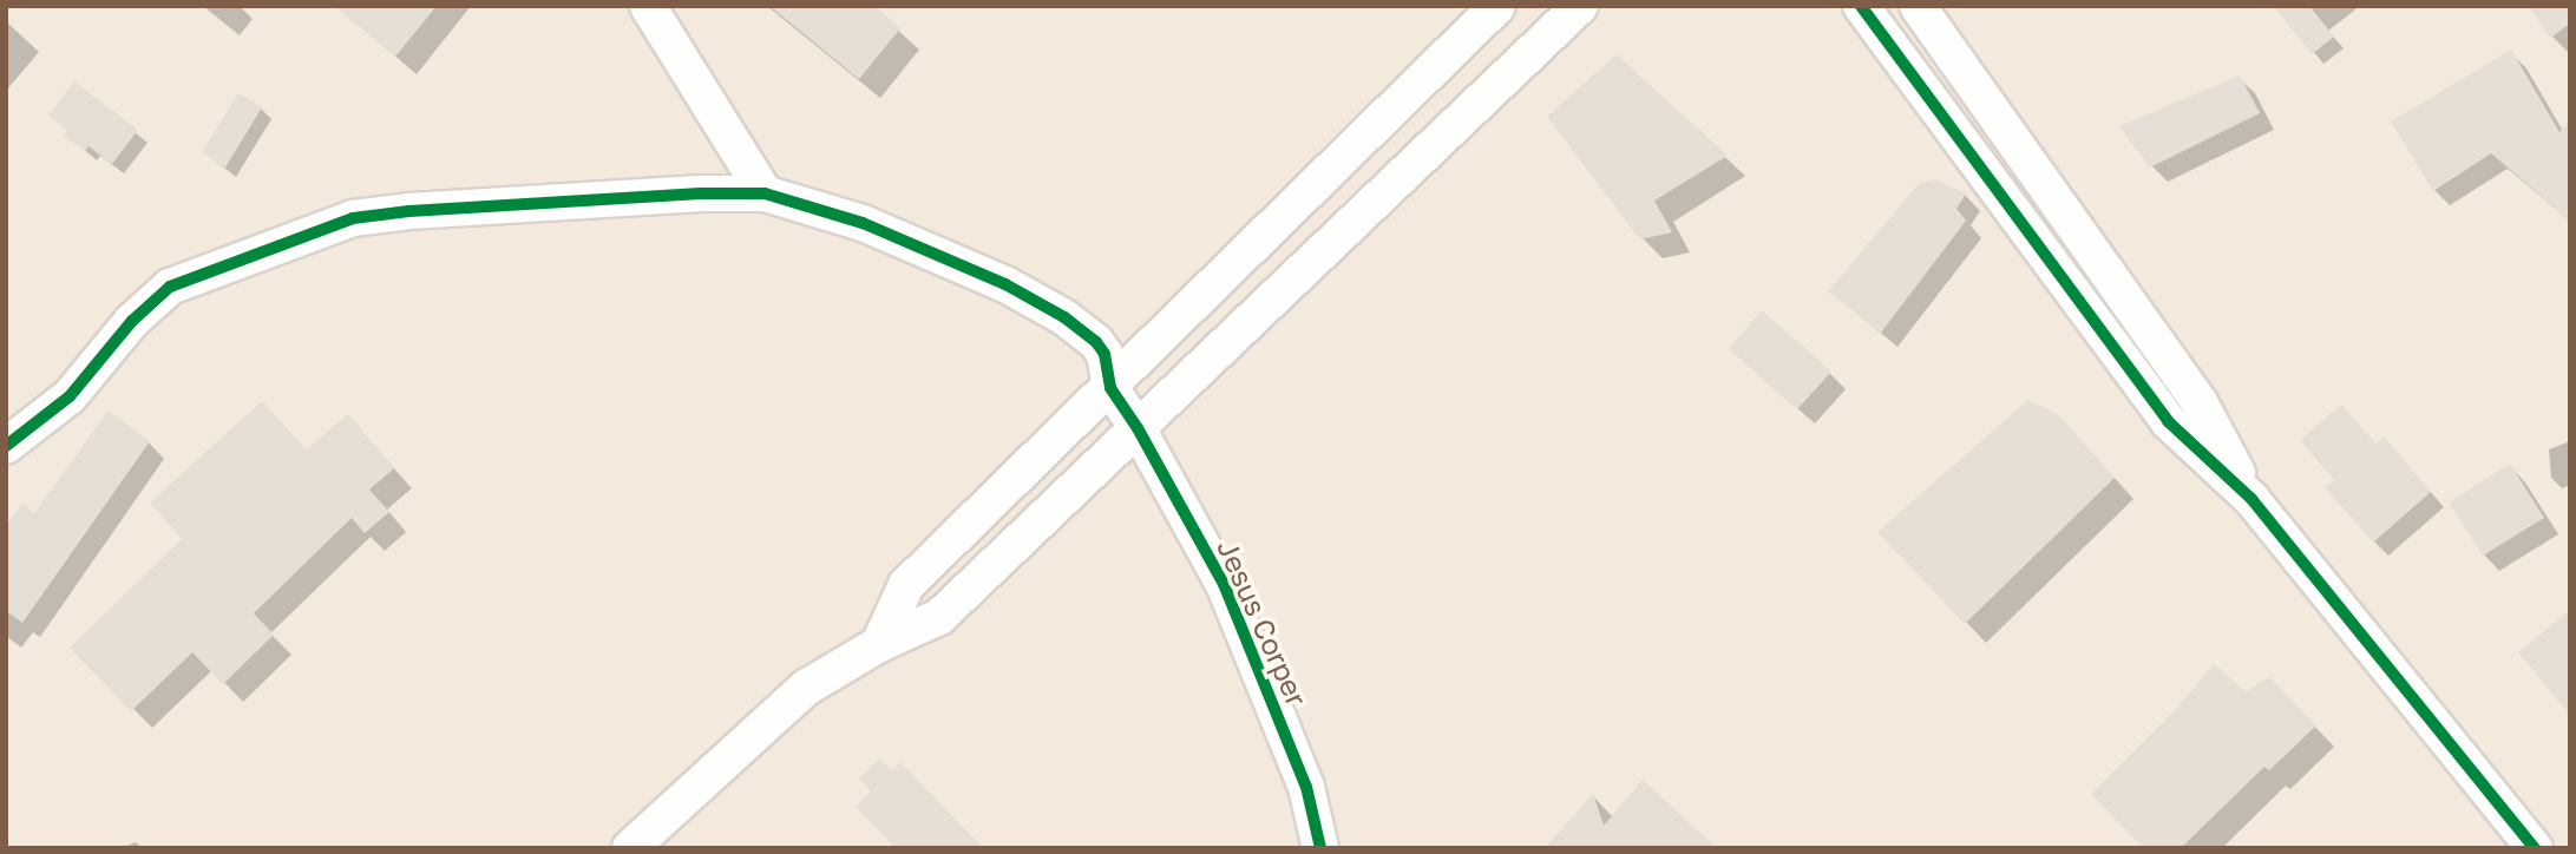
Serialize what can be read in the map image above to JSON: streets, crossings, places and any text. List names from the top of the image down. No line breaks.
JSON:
{"streets":{"street":["Jesus Corper"]}}
